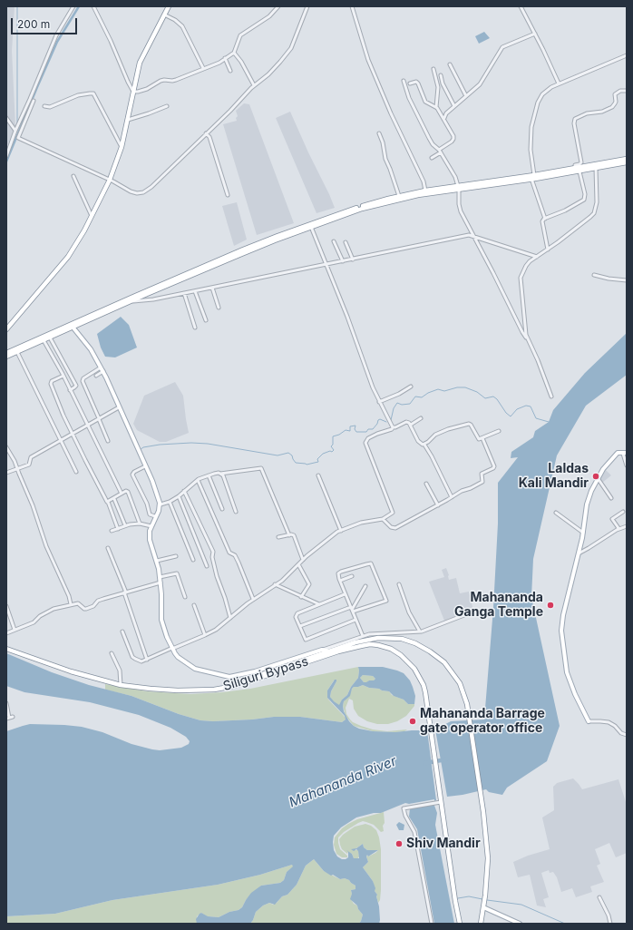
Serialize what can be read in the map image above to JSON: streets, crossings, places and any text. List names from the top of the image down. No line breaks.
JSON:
{"streets":{"highway":["Siliguri Bypass"]},"water":["Mahananda River"],"places":["Laldas Kali Mandir","Mahananda Ganga Temple","Mahananda Barrage gate operator office","Shiv Mandir"],"scale_bar":"200 m"}
